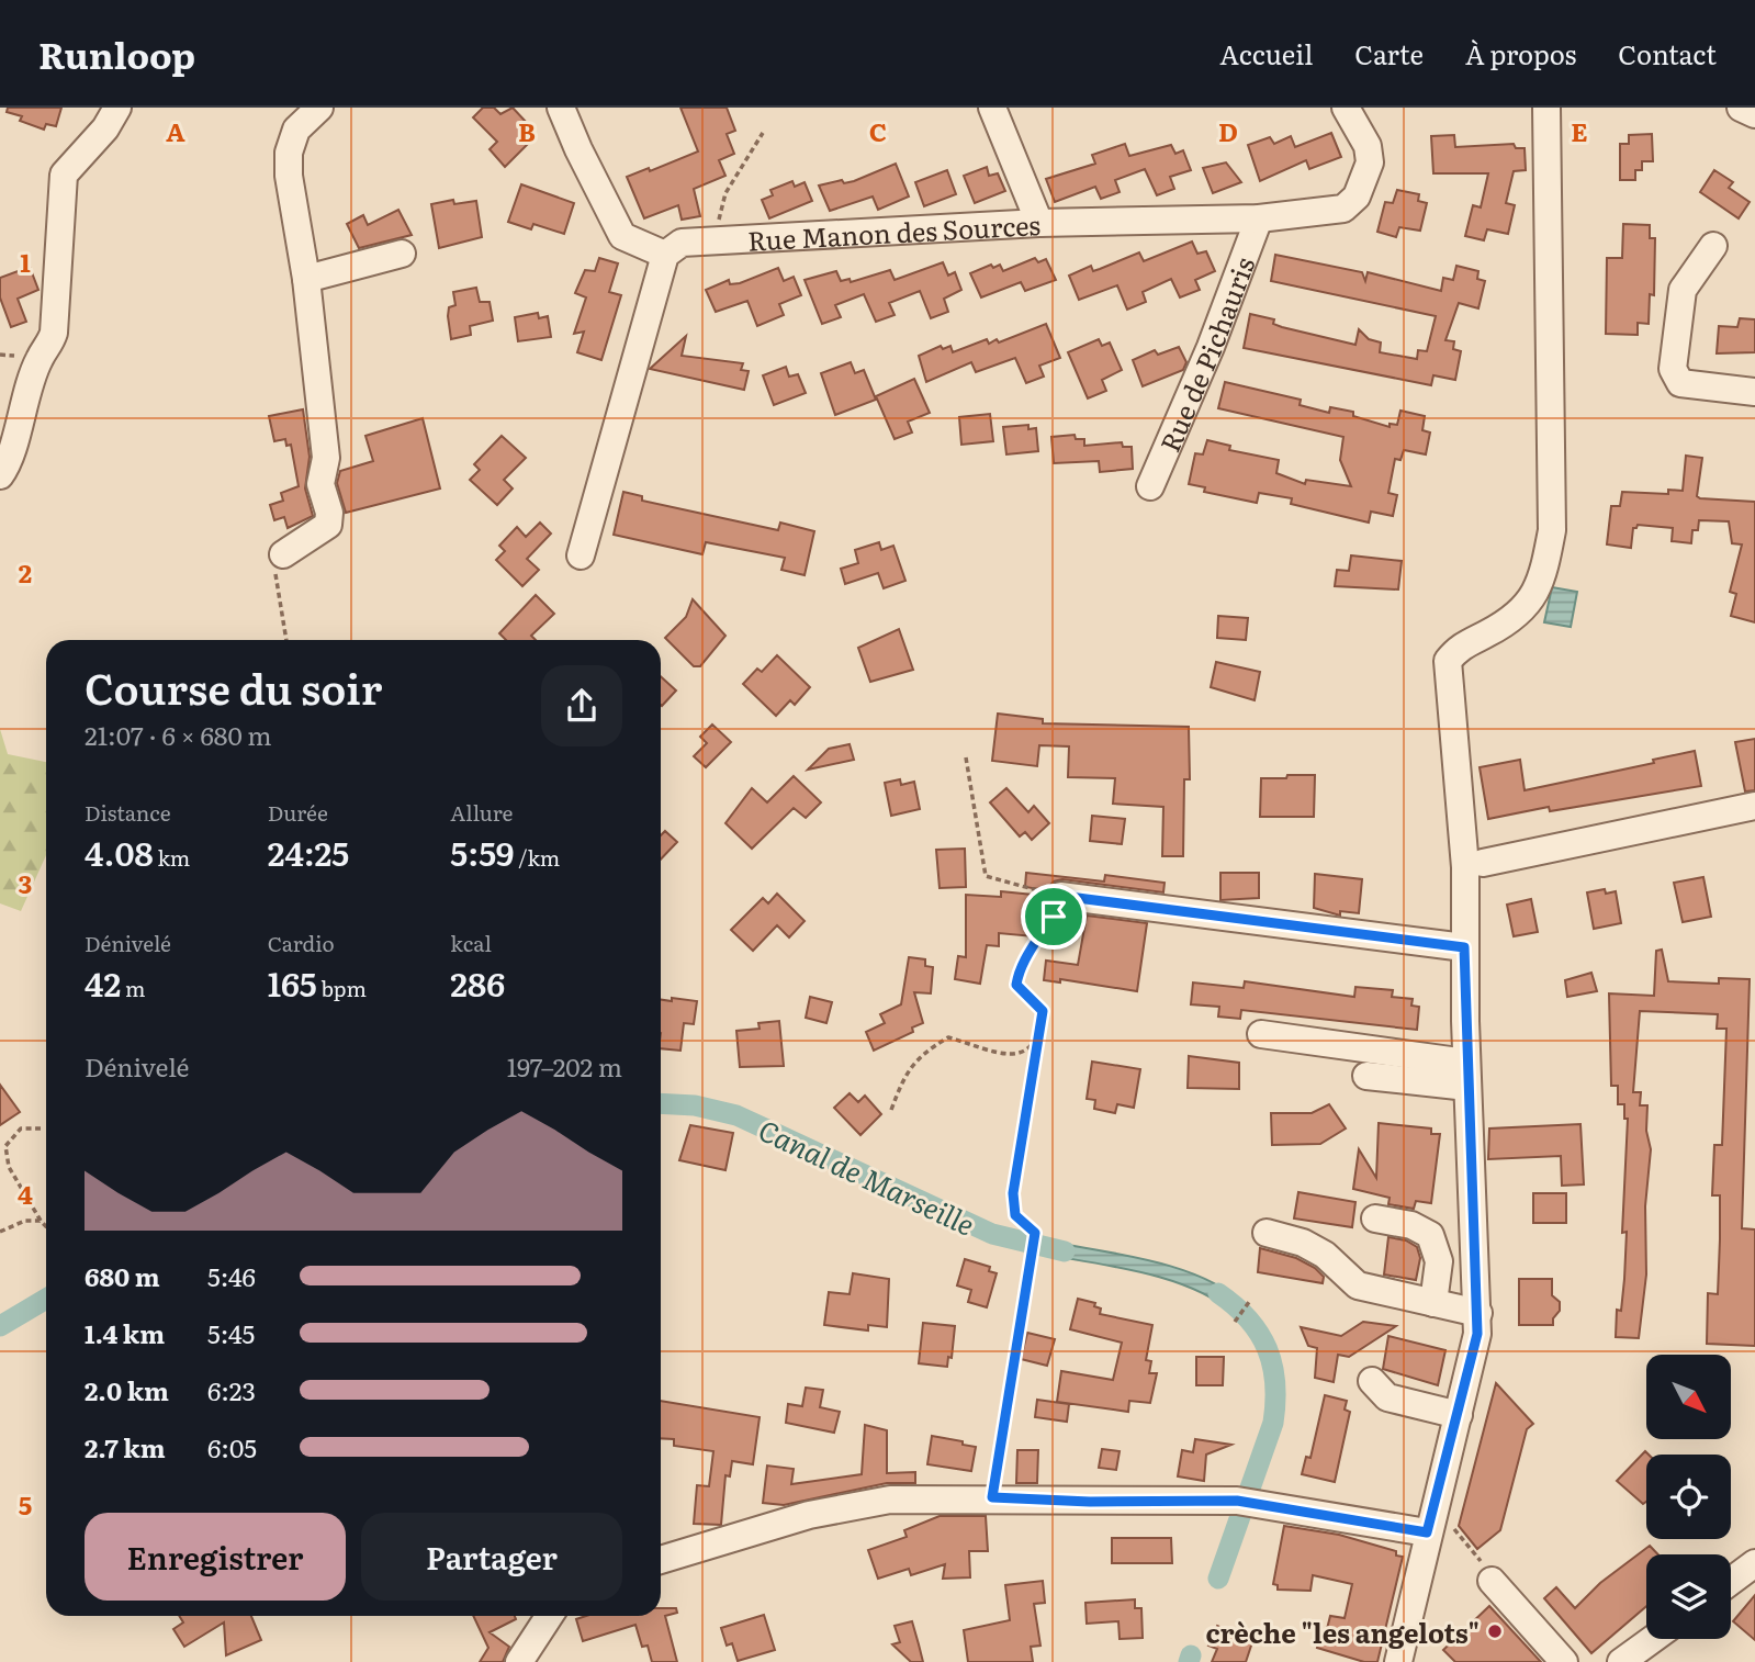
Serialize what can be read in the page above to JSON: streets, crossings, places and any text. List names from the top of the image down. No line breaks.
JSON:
{"streets":{"street":["Rue Manon des Sources","Rue de Pichauris"]},"water":["Canal de Marseille"],"places":["crèche \"les angelots\""],"north":"bottom right","page":{"header":"Runloop","nav":["Accueil","Carte","À propos","Contact"],"heading":["Course du soir","21:07 · 6 × 680 m"],"stats":[["Distance","4.08 km"],["Durée","24:25"],["Allure","5:59 /km"],["Dénivelé","42 m"],["Cardio","165 bpm"],["kcal","286"]],"chart":["Dénivelé","197–202 m"],"list":[{"name":"680 m","note":"5:46"},{"name":"1.4 km","note":"5:45"},{"name":"2.0 km","note":"6:23"},{"name":"2.7 km","note":"6:05"}],"buttons":["Enregistrer","Partager"]},"grid":{"columns":["A","B","C","D","E"],"rows":["1","2","3","4","5"]}}
